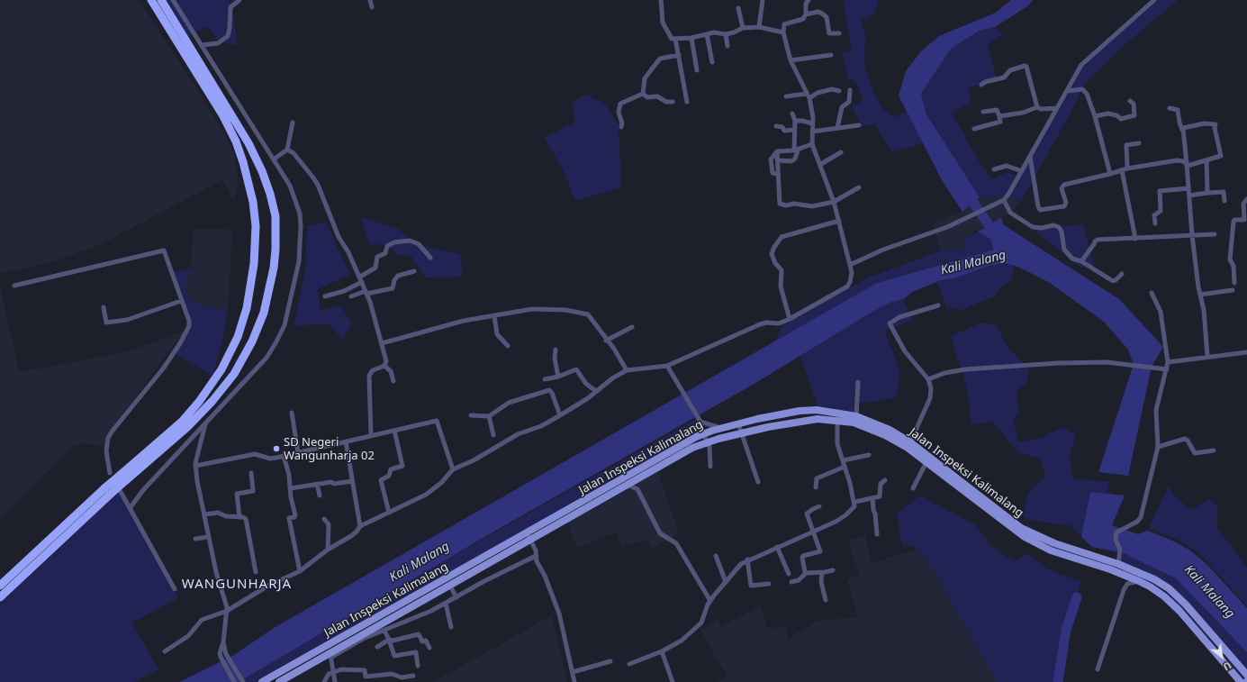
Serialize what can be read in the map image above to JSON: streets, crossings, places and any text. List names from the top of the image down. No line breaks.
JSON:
{"streets":{"main road":["Jalan Inspeksi Kalimalang"]},"districts":["WANGUNHARJA"],"water":["Kali Malang"],"places":["SD Negeri Wangunharja 02"],"north":"bottom right"}
